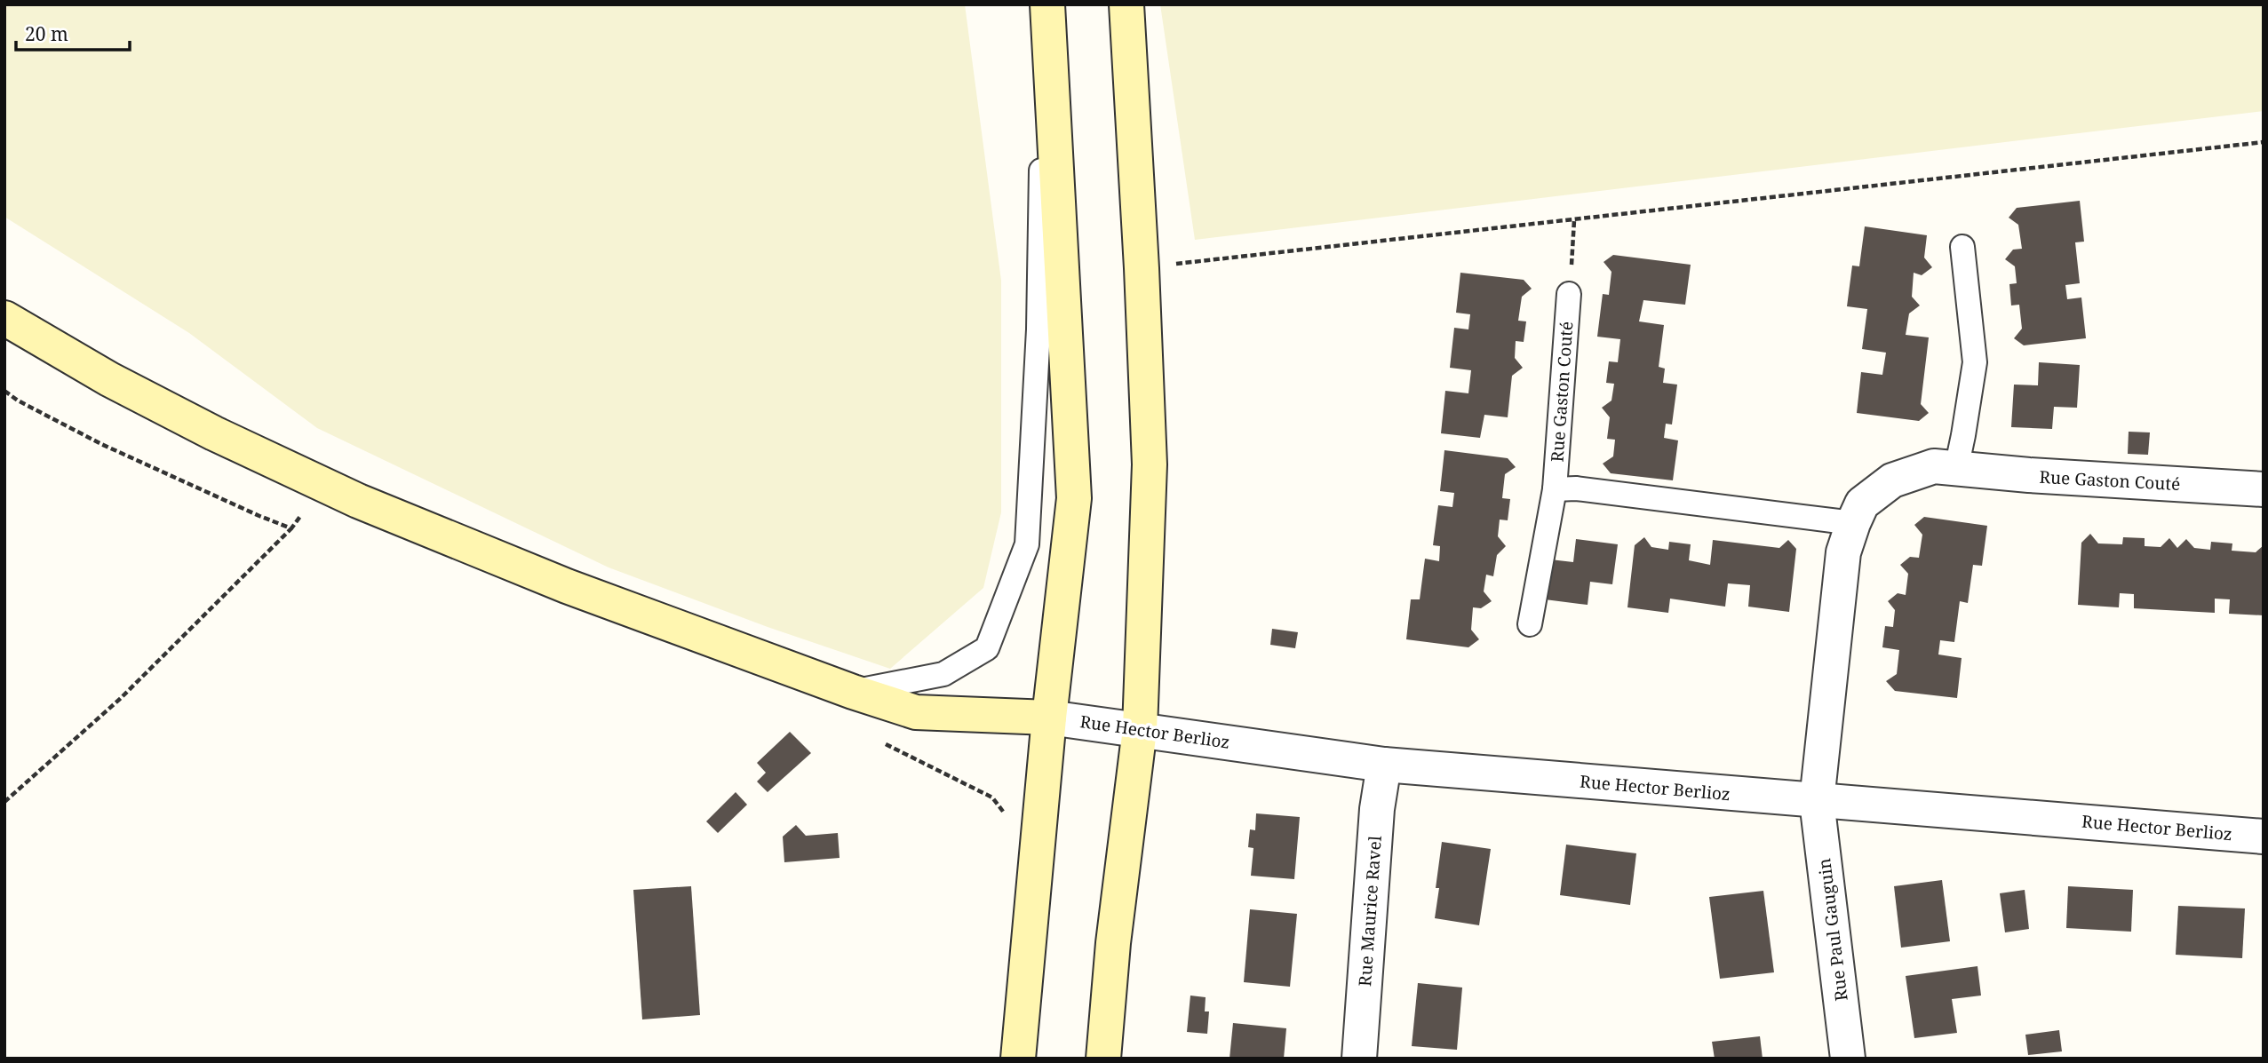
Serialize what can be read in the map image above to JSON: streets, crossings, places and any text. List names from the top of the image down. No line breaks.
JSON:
{"streets":{"street":["Rue Gaston Couté","Rue Hector Berlioz","Rue Maurice Ravel","Rue Paul Gauguin"]},"crossings":[["Rue Gaston Couté","Rue Hector Berlioz"],["Rue Gaston Couté","Rue Paul Gauguin"],["Rue Hector Berlioz","Rue Maurice Ravel"],["Rue Hector Berlioz","Rue Paul Gauguin"]],"scale_bar":"20 m"}
